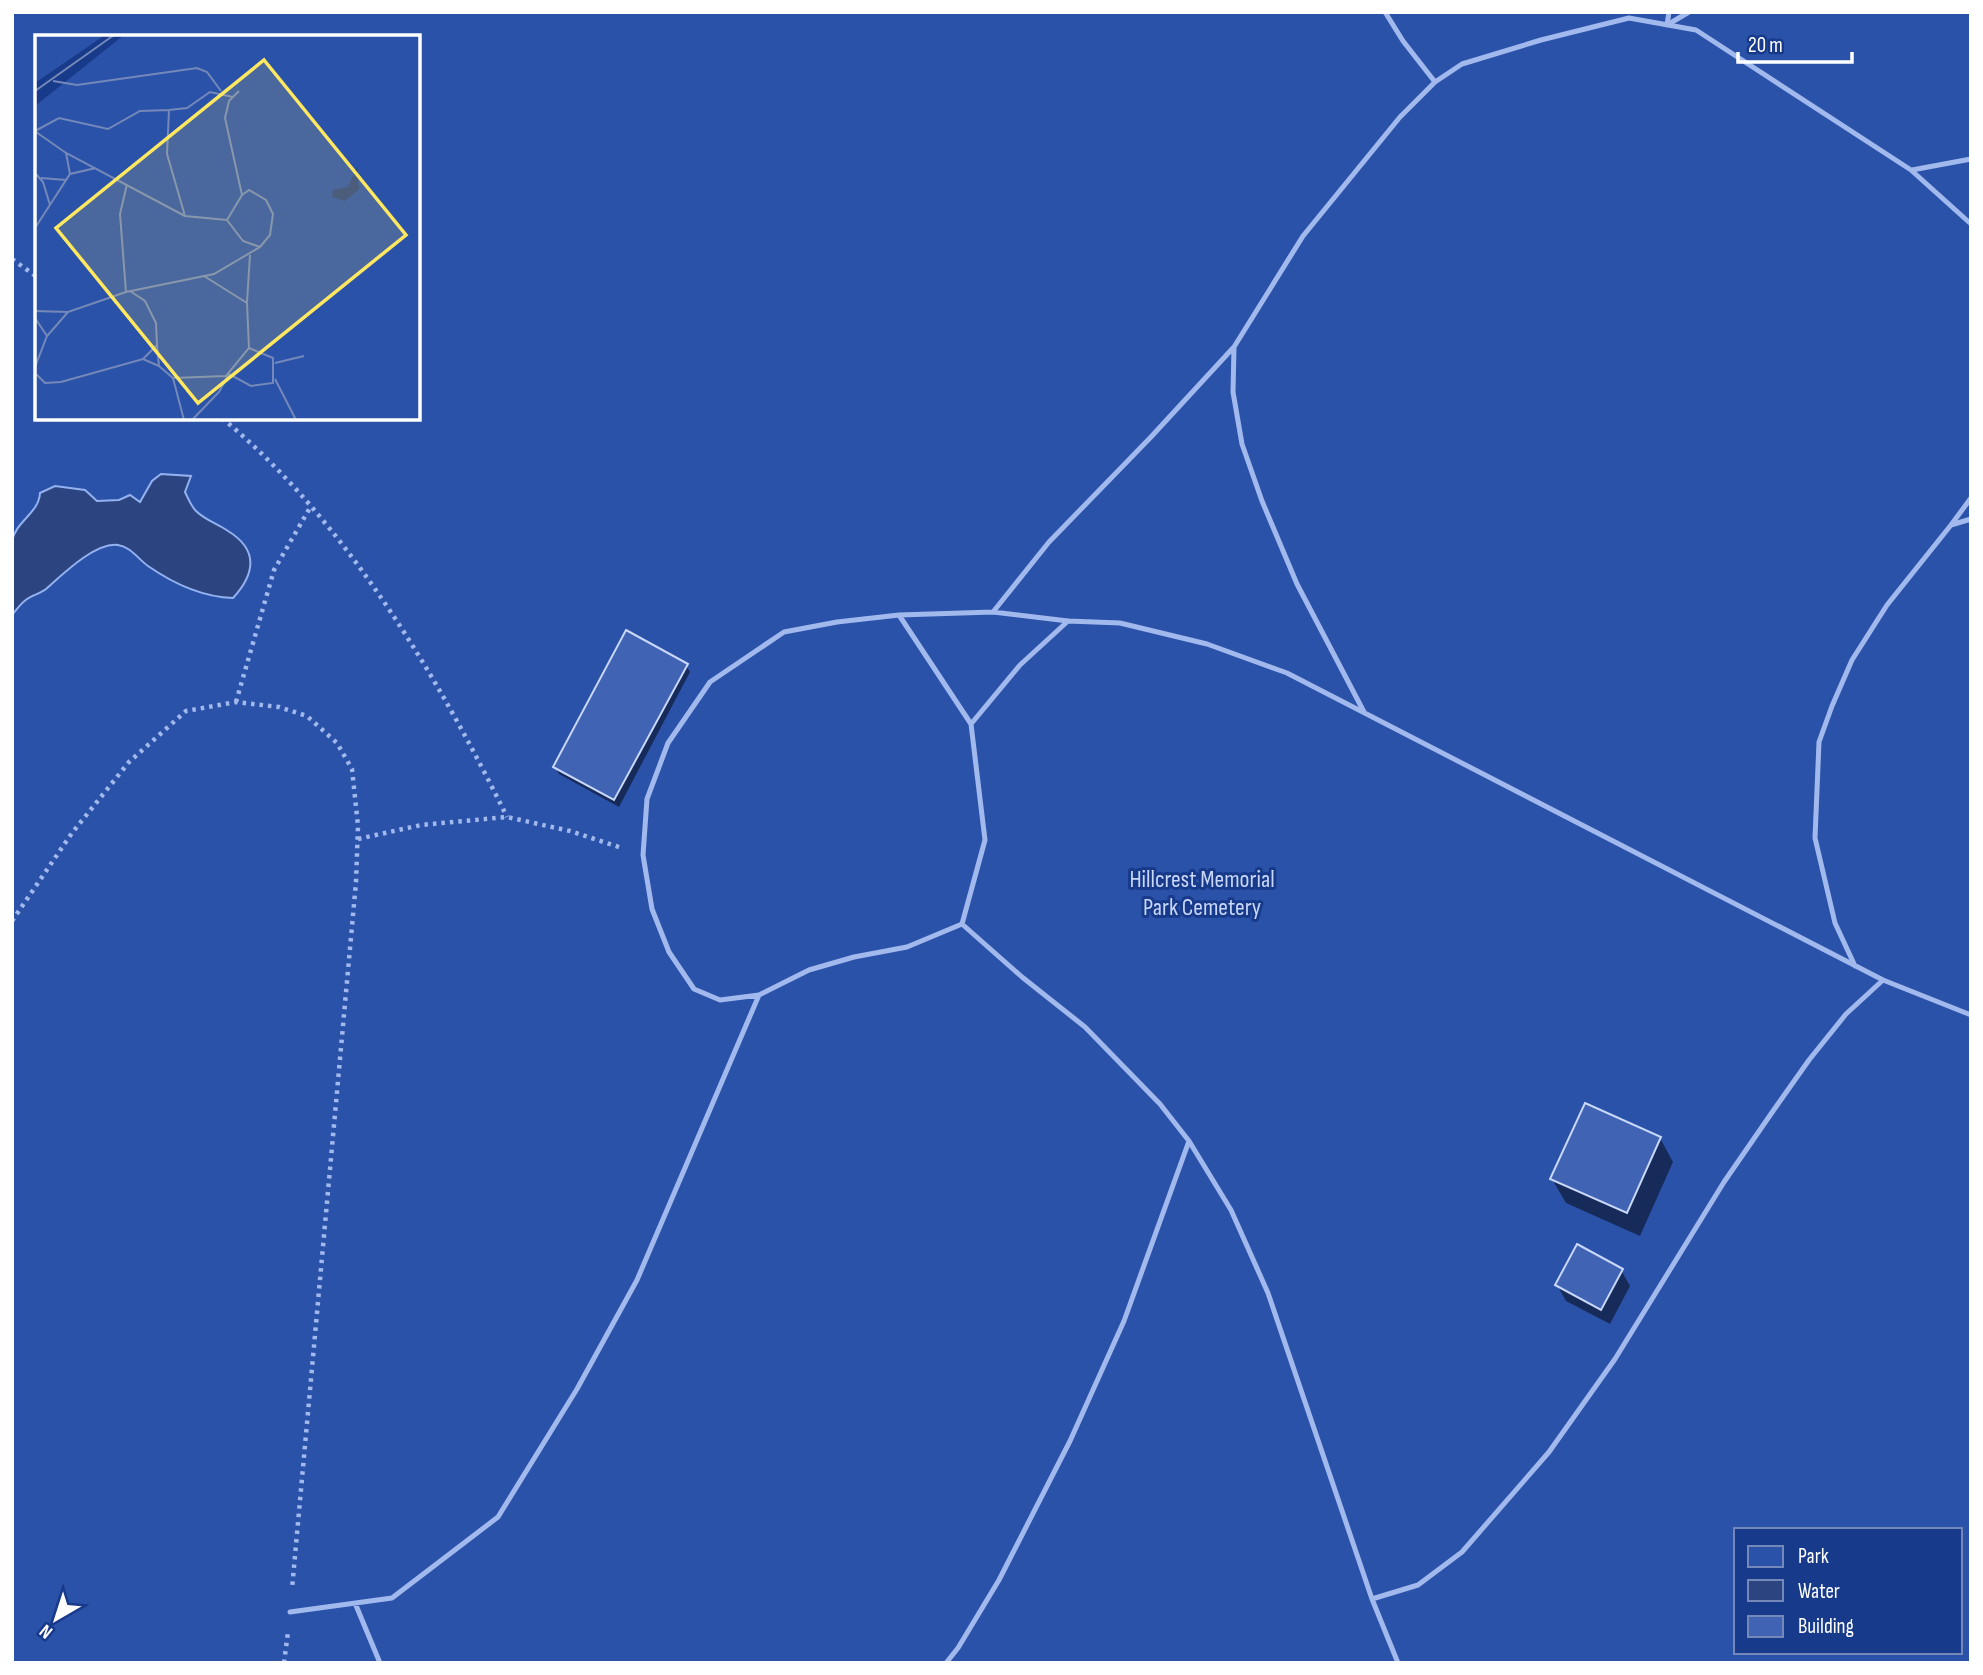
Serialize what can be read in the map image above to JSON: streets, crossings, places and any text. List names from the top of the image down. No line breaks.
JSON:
{"parks":["Hillcrest Memorial Park Cemetery"],"legend":["Park","Water","Building"],"scale_bar":"20 m","north":"bottom left"}
